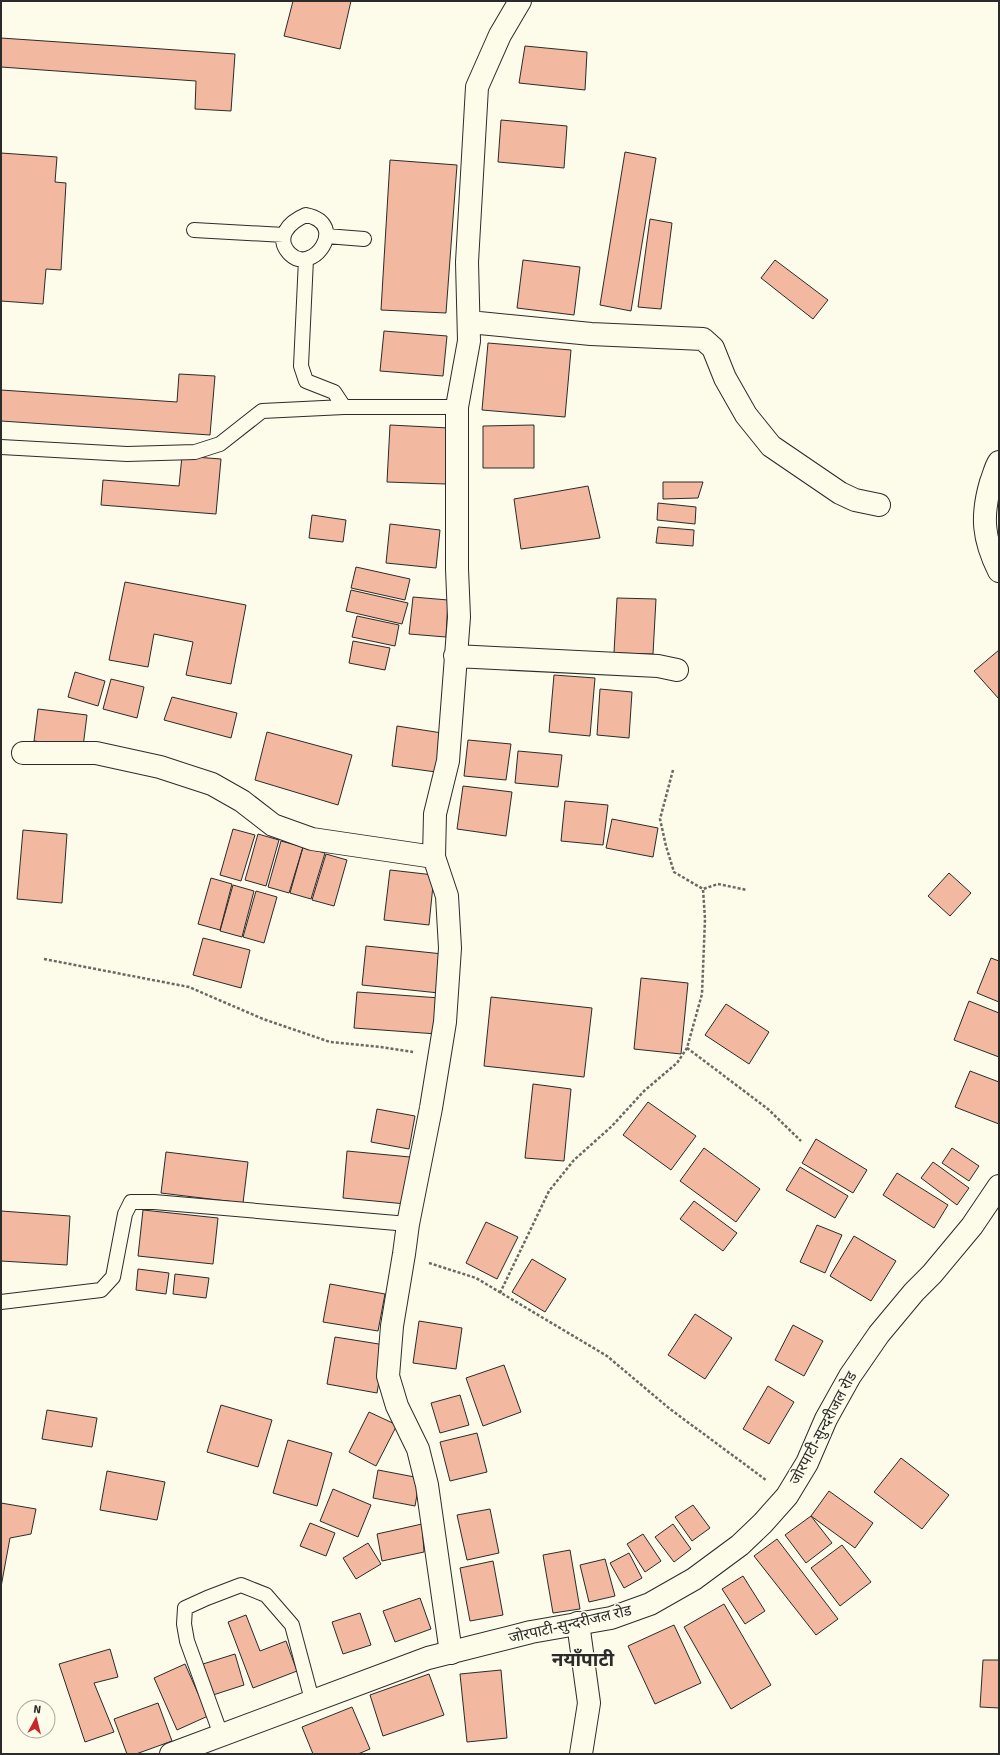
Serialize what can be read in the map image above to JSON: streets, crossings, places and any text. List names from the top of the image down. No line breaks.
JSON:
{"streets":{"street":["जोरपाटी-सुन्दरीजल रोड"]},"districts":["नयाँपाटी"],"north":"top"}
